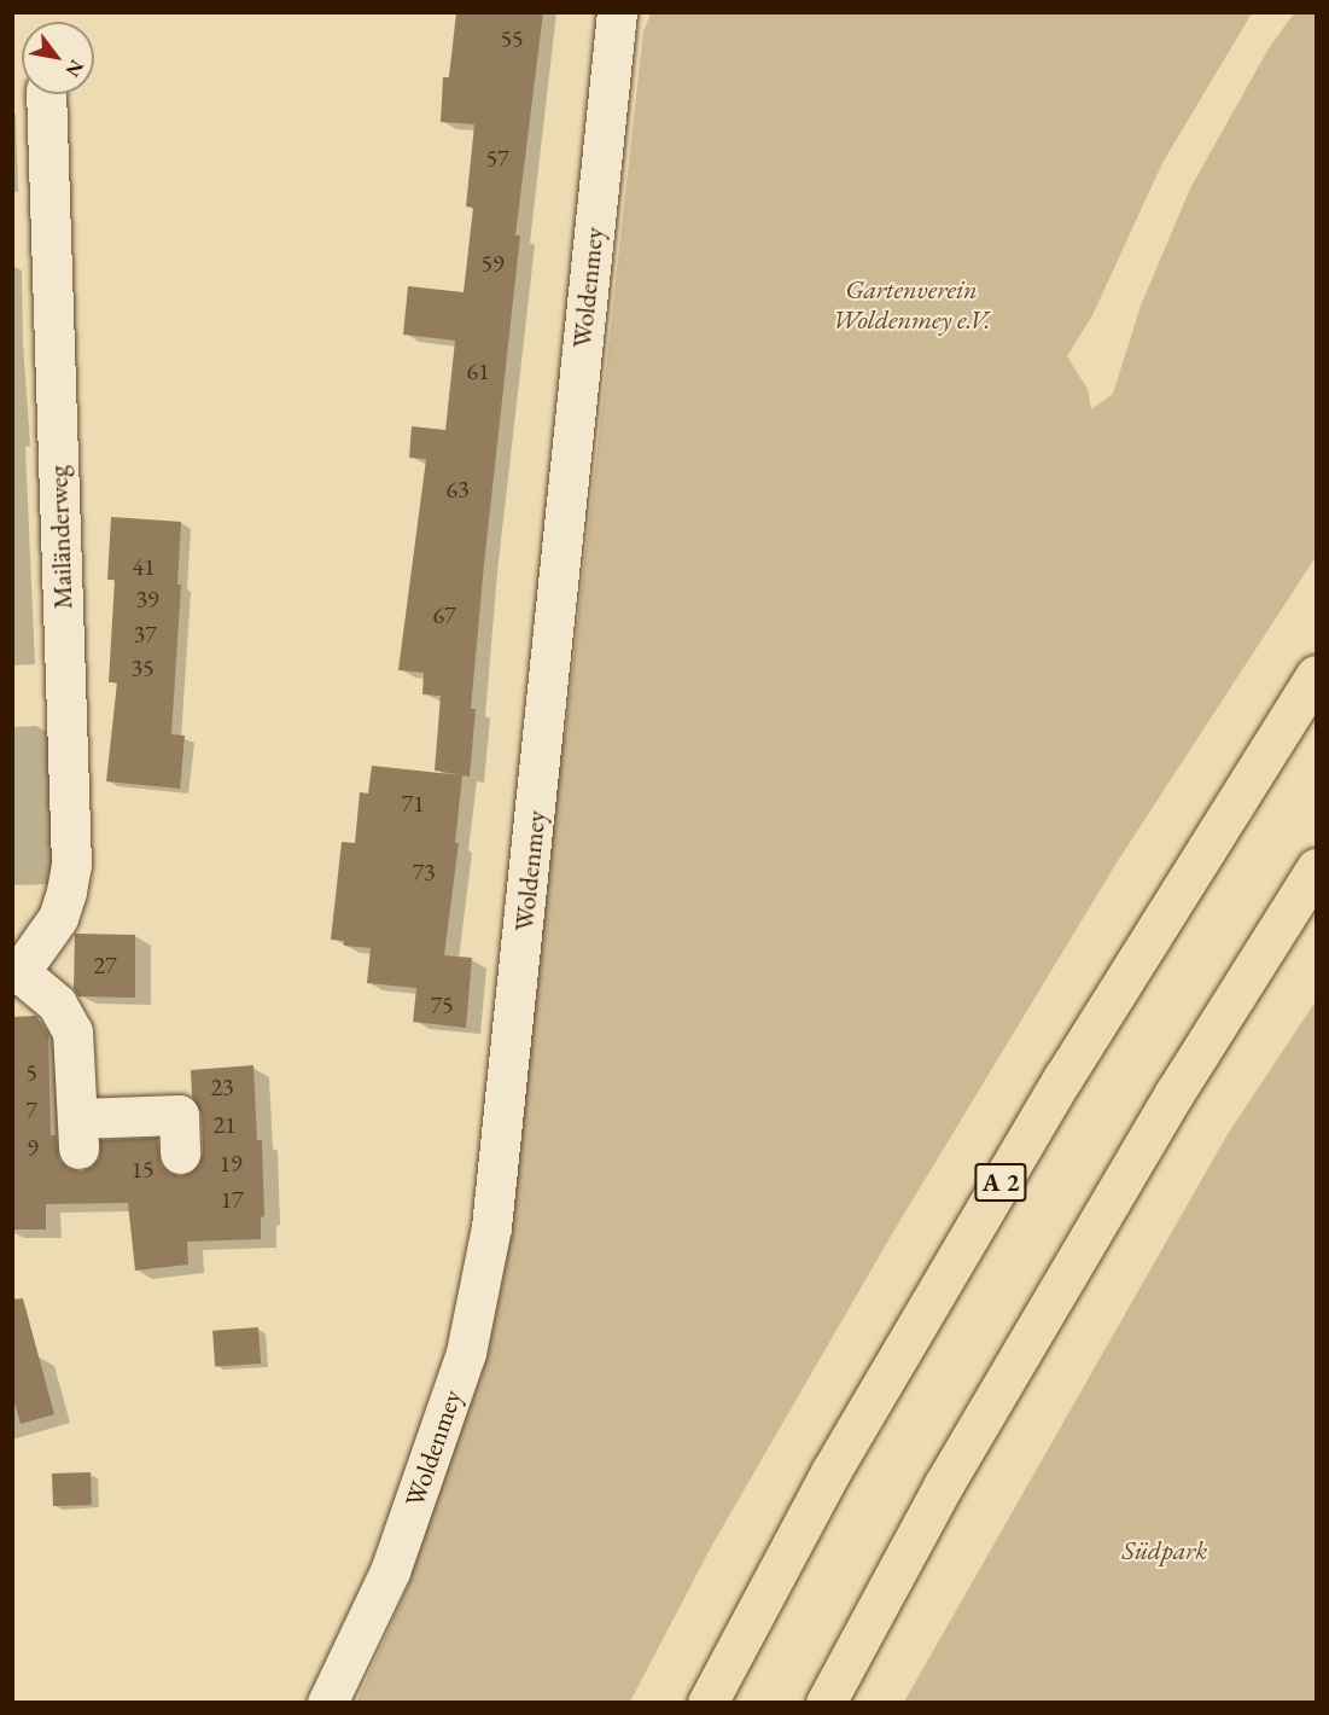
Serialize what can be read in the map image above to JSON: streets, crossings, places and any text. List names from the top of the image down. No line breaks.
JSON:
{"streets":{"highway":["A 2"],"street":["Woldenmey","Mailänderweg"]},"parks":["Gartenverein Woldenmey e.V.","Südpark"],"house_numbers":["55","57","59","61","63","41","39","67","37","35","71","73","27","75","5","23","7","21","9","19","15","17"],"north":"bottom right"}
